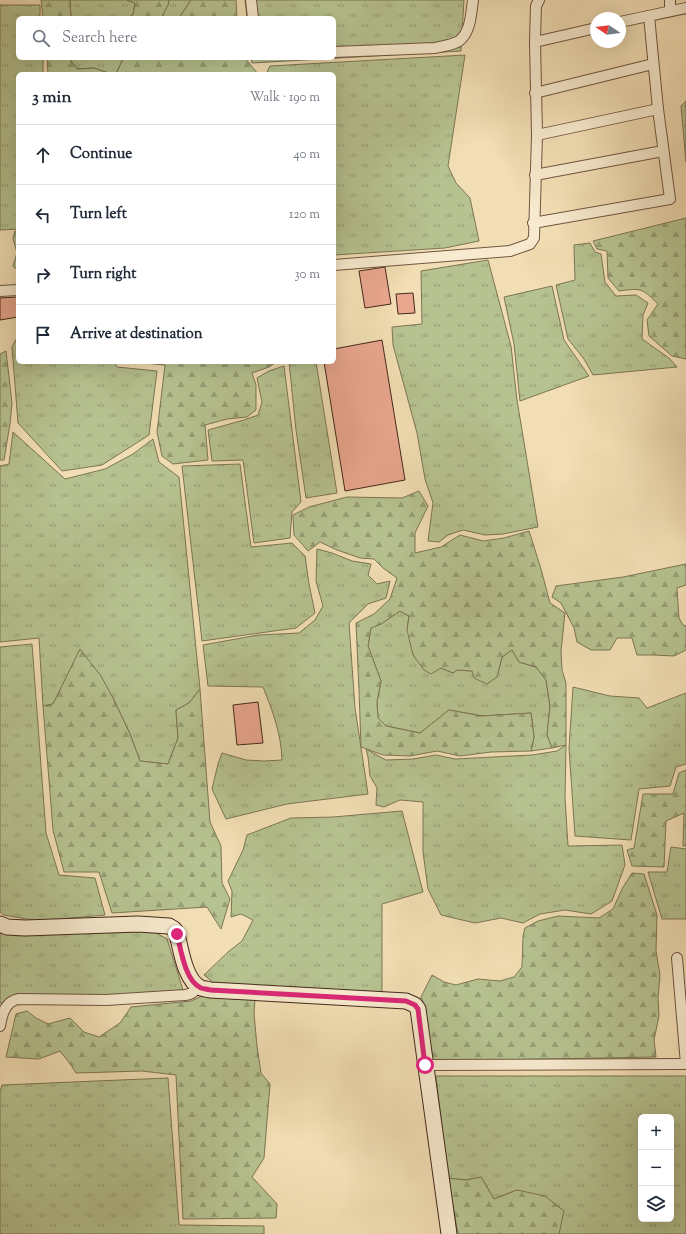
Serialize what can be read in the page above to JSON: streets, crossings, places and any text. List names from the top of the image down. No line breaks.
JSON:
{"north":"left","page":{"search":"Search here","heading":["3 min","Walk · 190 m"],"list":[["Continue","40 m"],["Turn left","120 m"],["Turn right","30 m"],"Arrive at destination"],"map_buttons":["+","−"]}}
